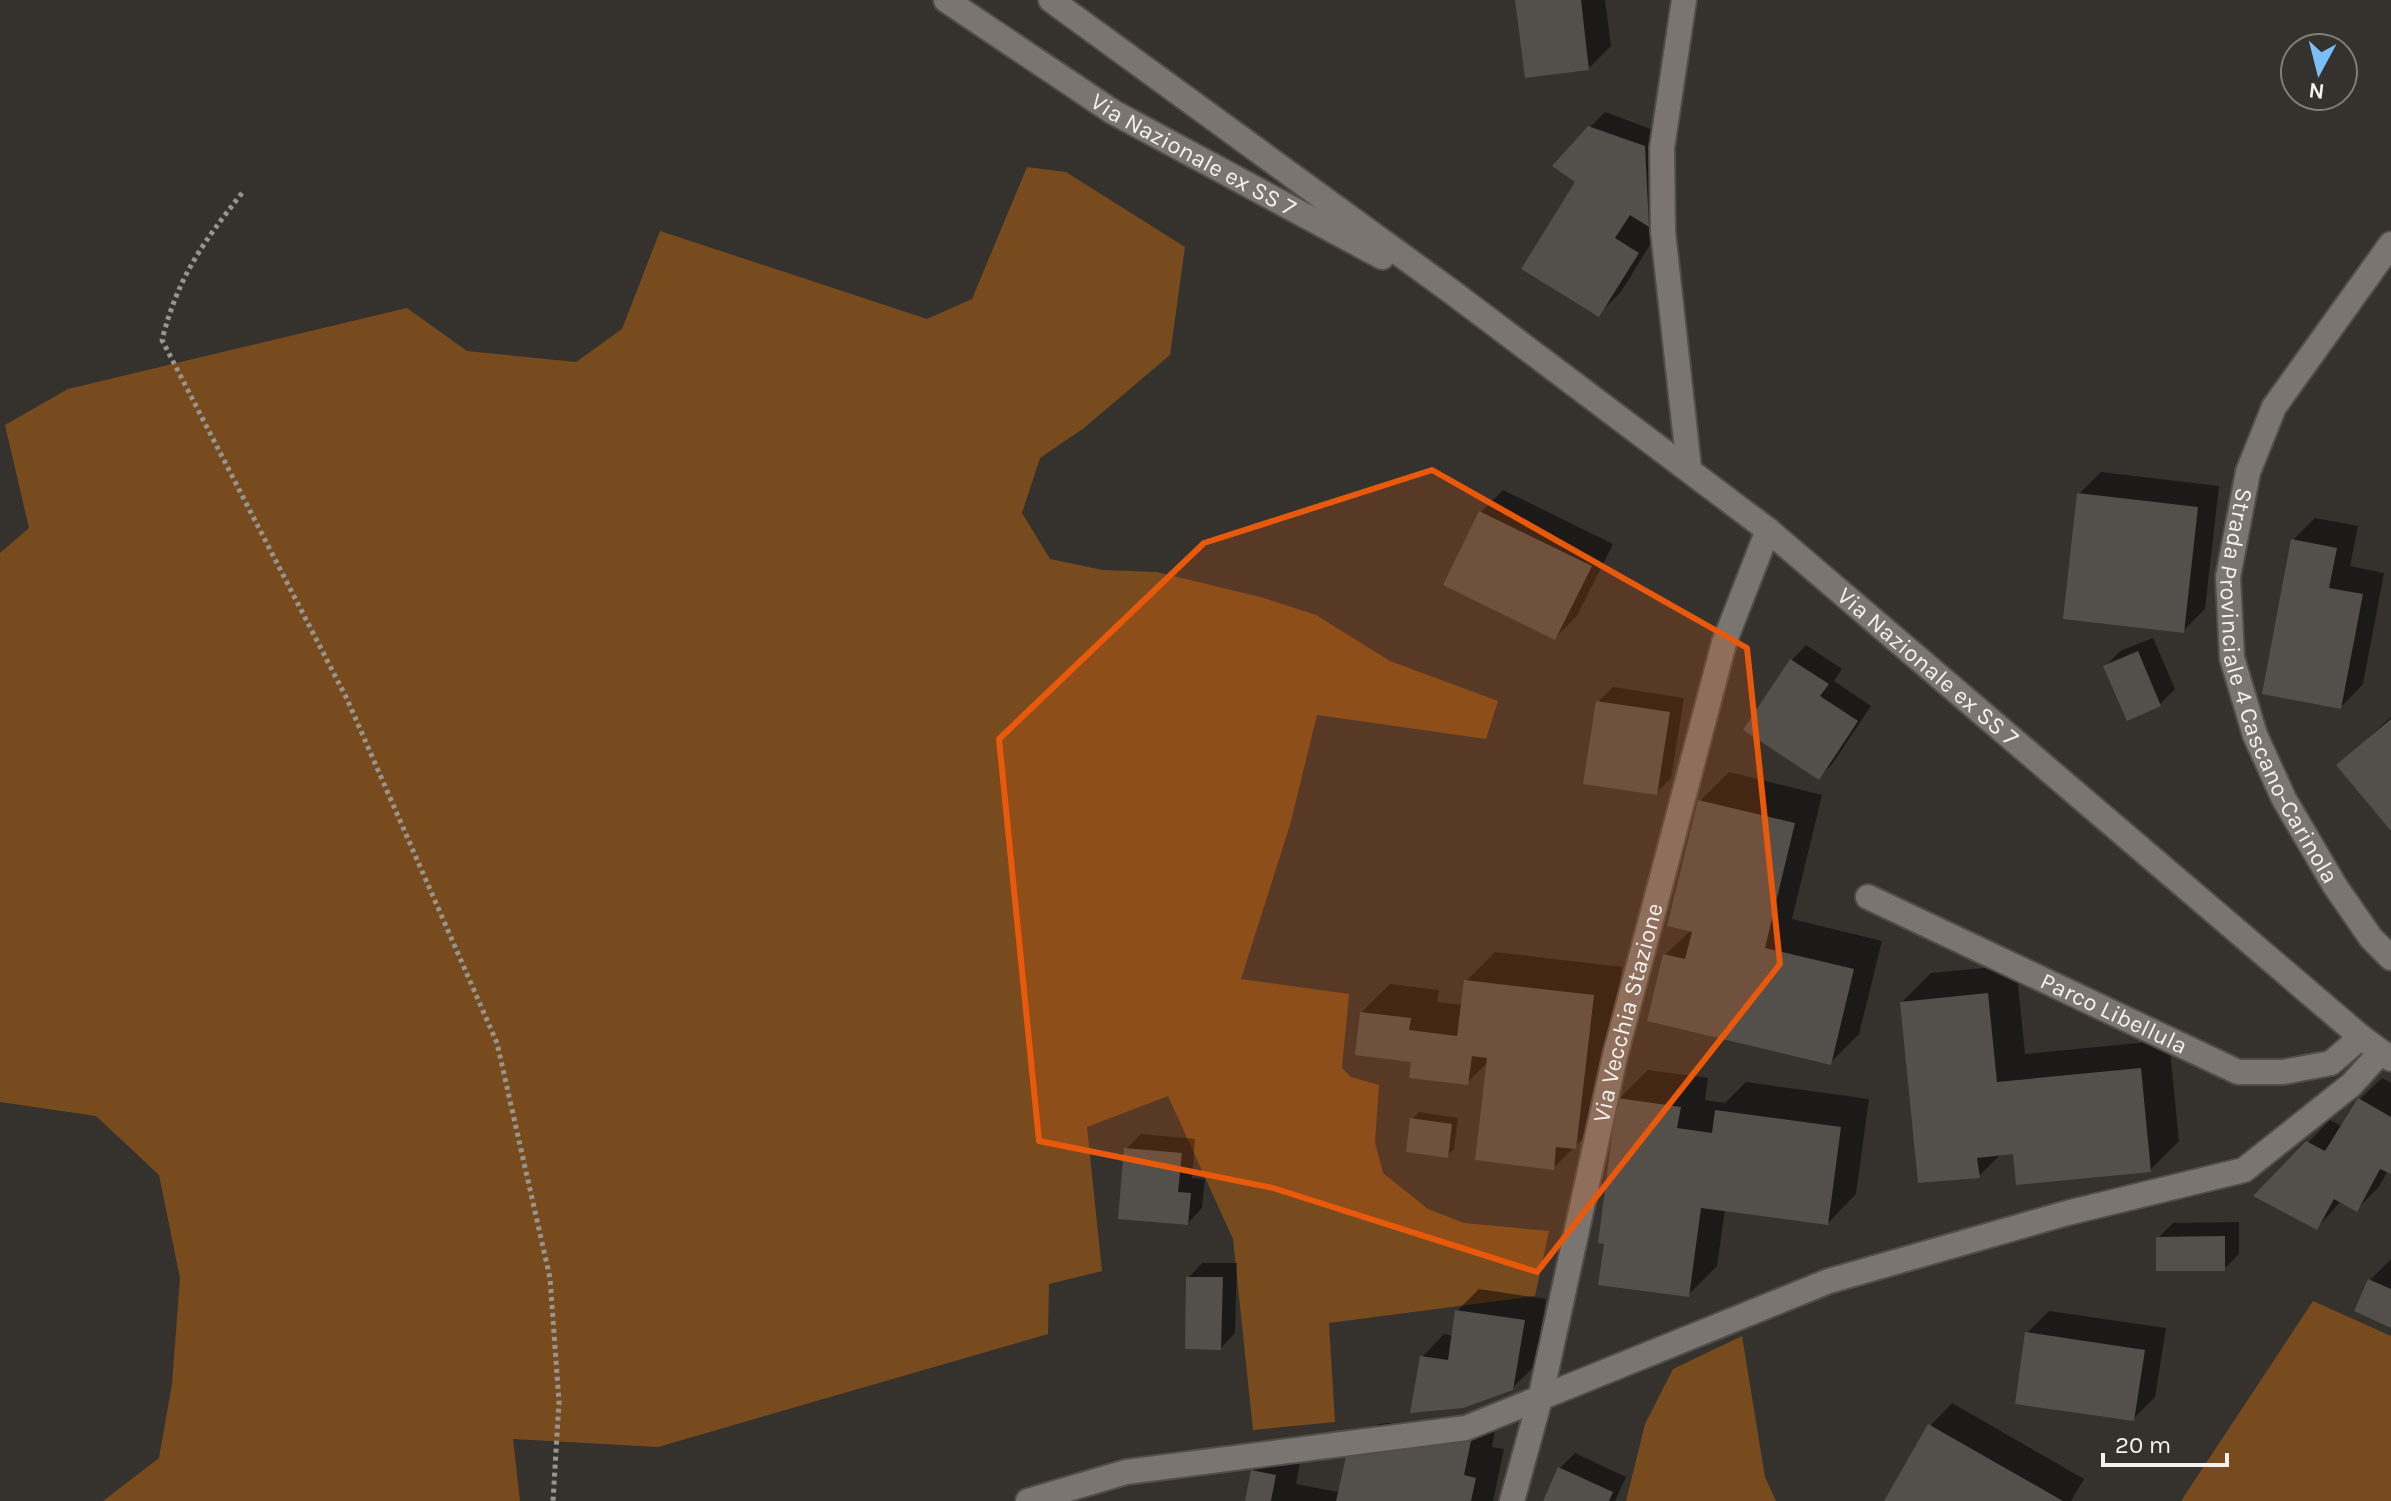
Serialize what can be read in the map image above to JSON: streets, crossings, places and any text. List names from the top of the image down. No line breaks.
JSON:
{"streets":{"street":["Via Nazionale ex SS 7","Strada Provinciale 4 Cascano-Carinola","Via Vecchia Stazione","Parco Libellula"]},"crossings":[["Via Nazionale ex SS 7","Via Vecchia Stazione"],["Via Nazionale ex SS 7","Parco Libellula"]],"scale_bar":"20 m","north":"bottom"}
